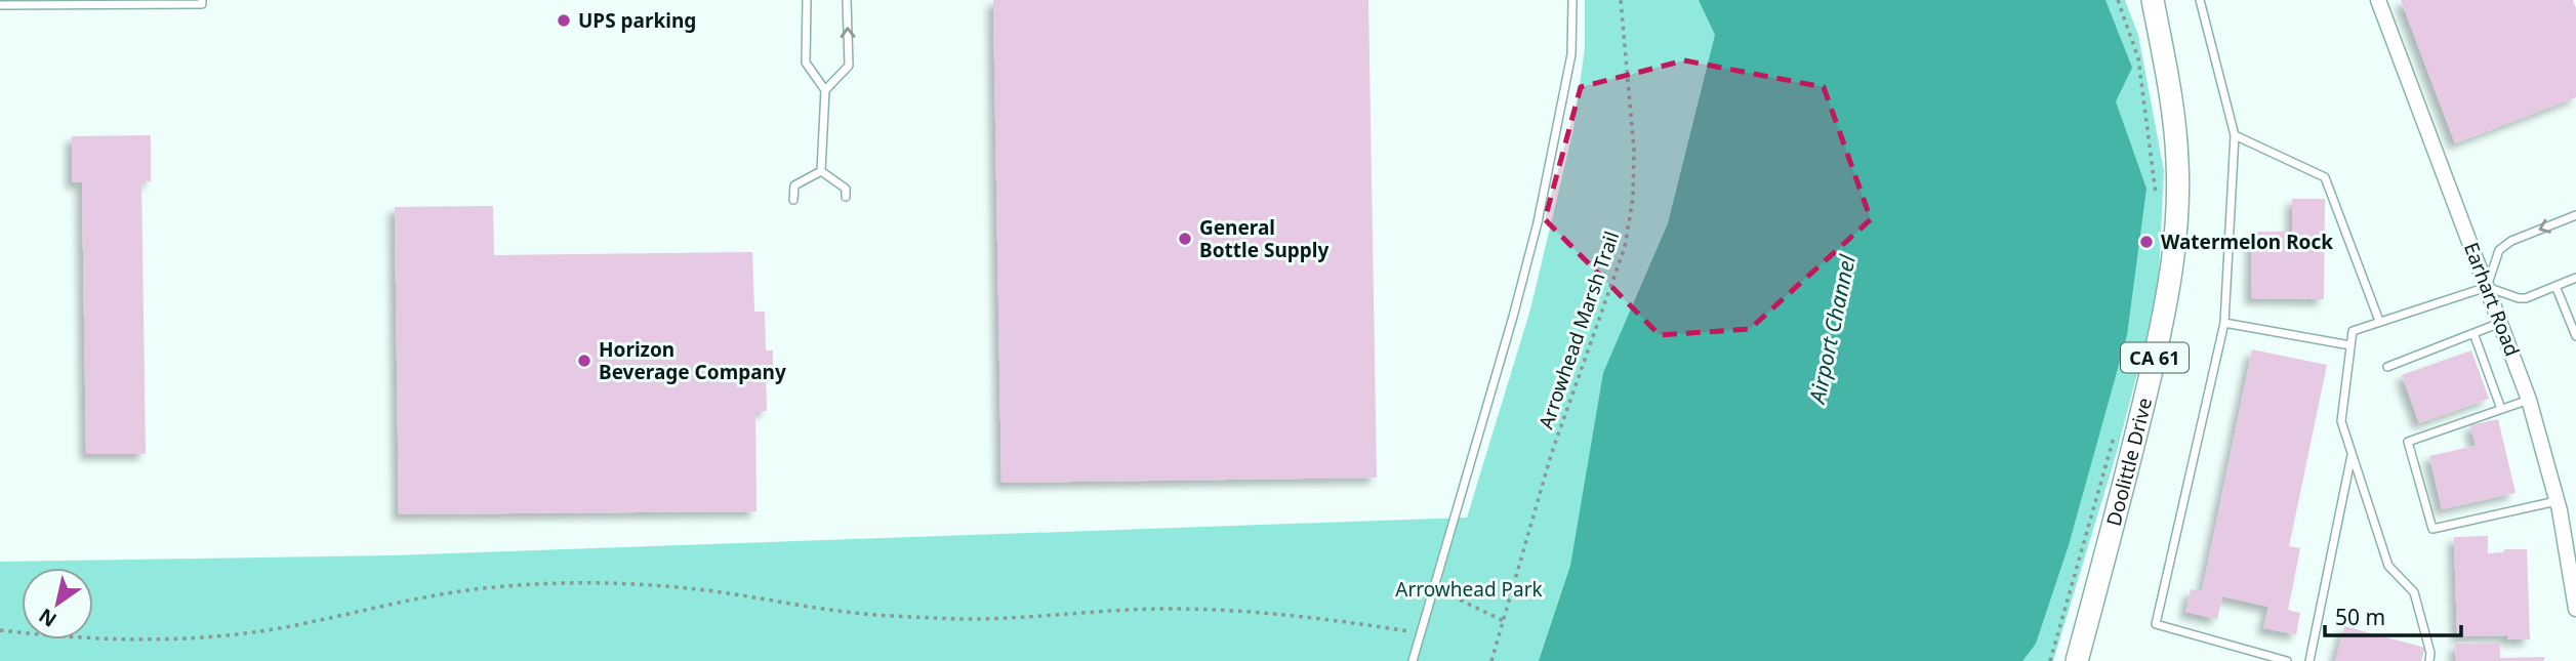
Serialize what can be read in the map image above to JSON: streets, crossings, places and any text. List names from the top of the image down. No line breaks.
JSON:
{"streets":{"main road":["CA 61","Doolittle Drive"],"street":["Earhart Road"],"path":["Arrowhead Marsh Trail"]},"water":["Airport Channel"],"parks":["Arrowhead Park"],"places":["UPS parking","General Bottle Supply","Watermelon Rock","Horizon Beverage Company"],"scale_bar":"50 m","north":"bottom left"}
